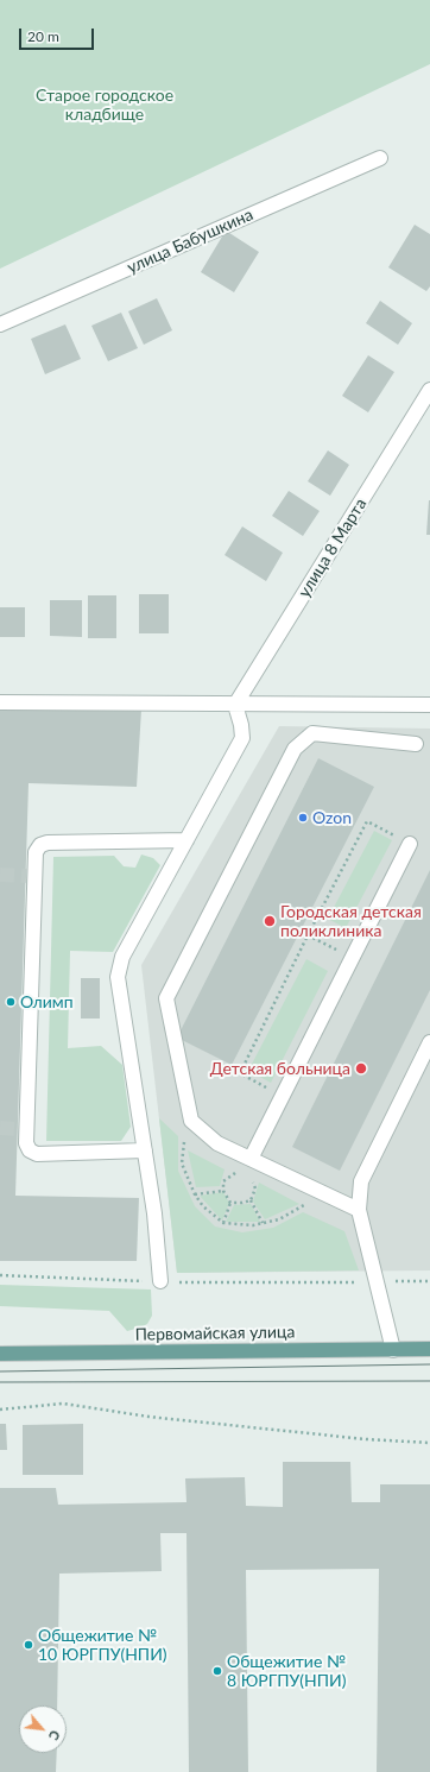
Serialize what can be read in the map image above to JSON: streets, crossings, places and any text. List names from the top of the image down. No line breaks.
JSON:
{"streets":{"main road":["Первомайская улица"],"street":["улица Бабушкина","улица 8 Марта"]},"parks":["Старое городское кладбище"],"places":["Ozon","Городская детская поликлиника","Олимп","Детская больница","Общежитие № 10 ЮРГПУ(НПИ)","Общежитие № 8 ЮРГПУ(НПИ)"],"scale_bar":"20 m","north":"bottom right"}
